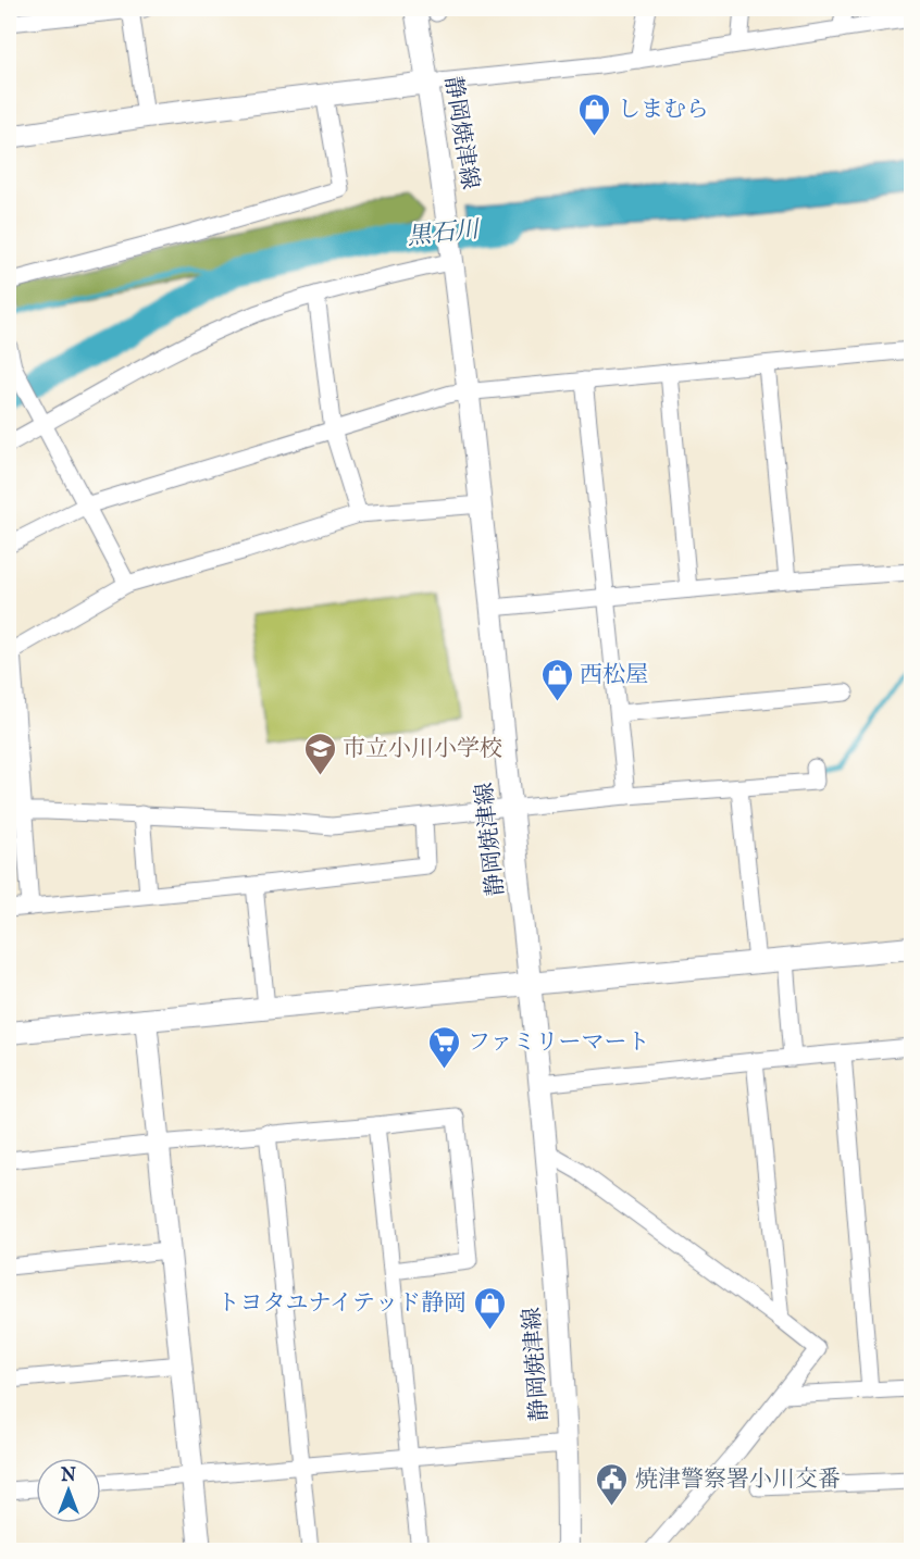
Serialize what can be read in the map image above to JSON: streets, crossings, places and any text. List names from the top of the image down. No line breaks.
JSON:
{"streets":{"street":["静岡焼津線"]},"water":["黒石川"],"places":{"shop":["しまむら","西松屋","トヨタユナイテッド静岡"],"school or university":["市立小川小学校"],"supermarket":["ファミリーマート"],"public building":["焼津警察署小川交番"]},"north":"top"}
